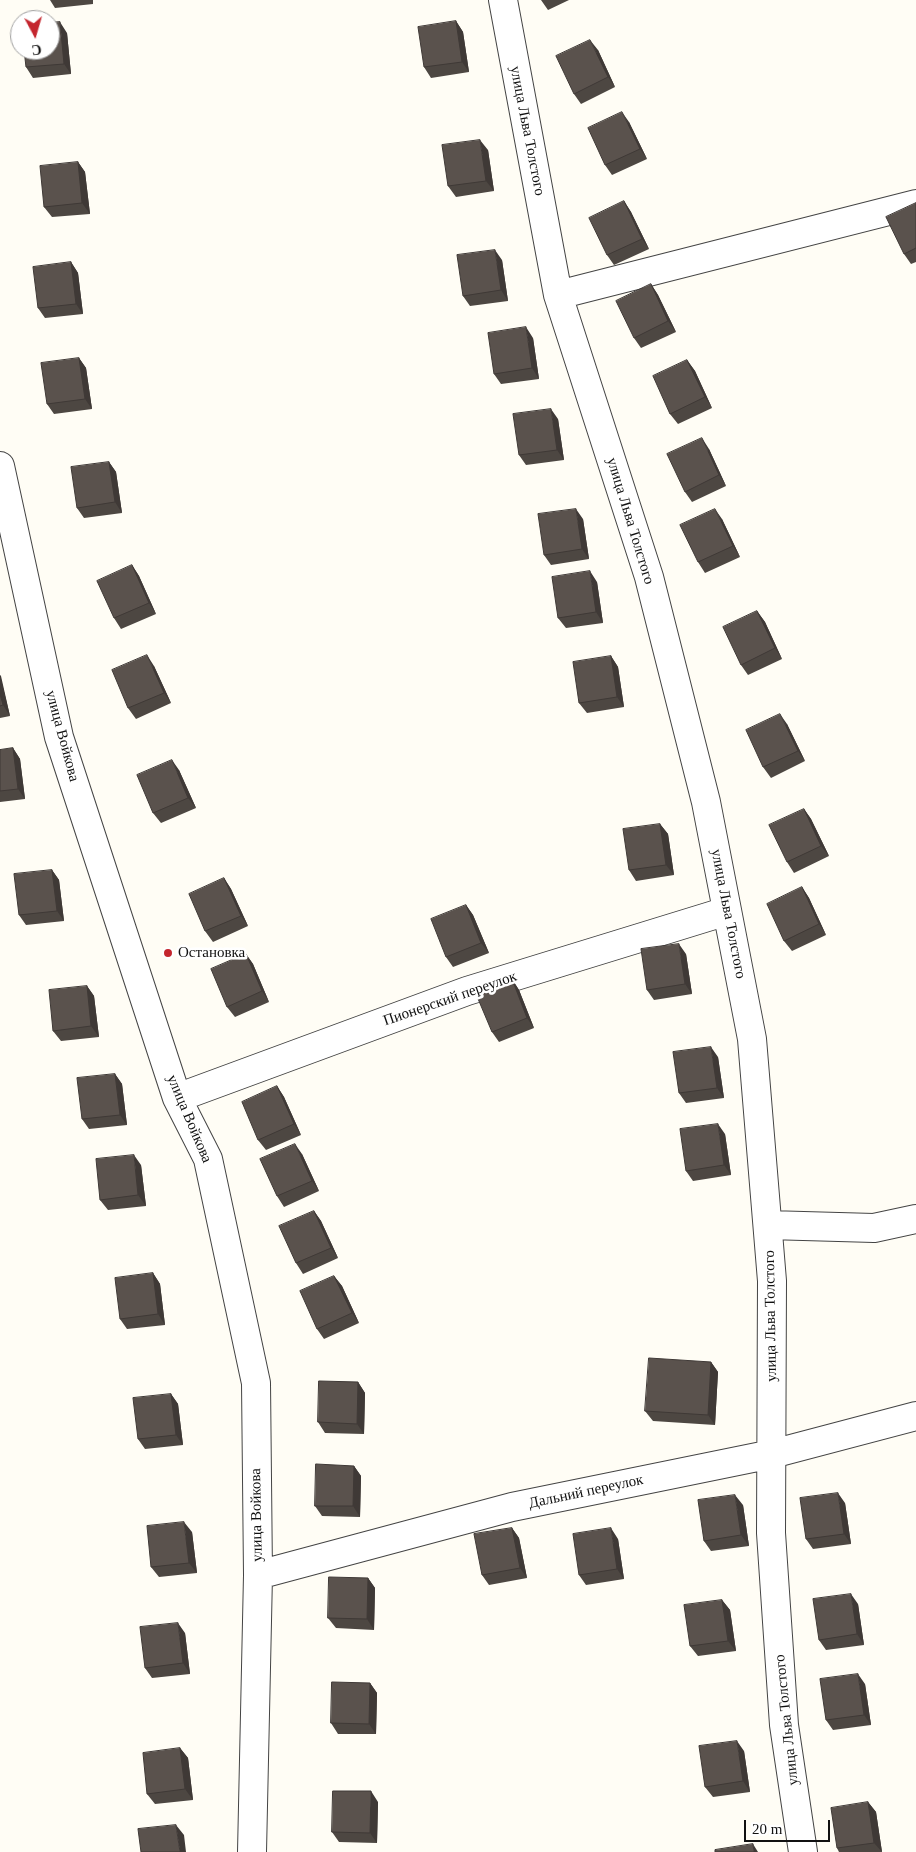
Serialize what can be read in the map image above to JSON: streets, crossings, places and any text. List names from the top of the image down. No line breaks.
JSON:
{"streets":{"street":["улица Льва Толстого","улица Войкова","Пионерский переулок","Дальний переулок"]},"crossings":[["улица Льва Толстого","Пионерский переулок"],["улица Льва Толстого","Дальний переулок"],["улица Войкова","Пионерский переулок"],["улица Войкова","Дальний переулок"]],"places":["Остановка"],"scale_bar":"20 m","north":"bottom"}
